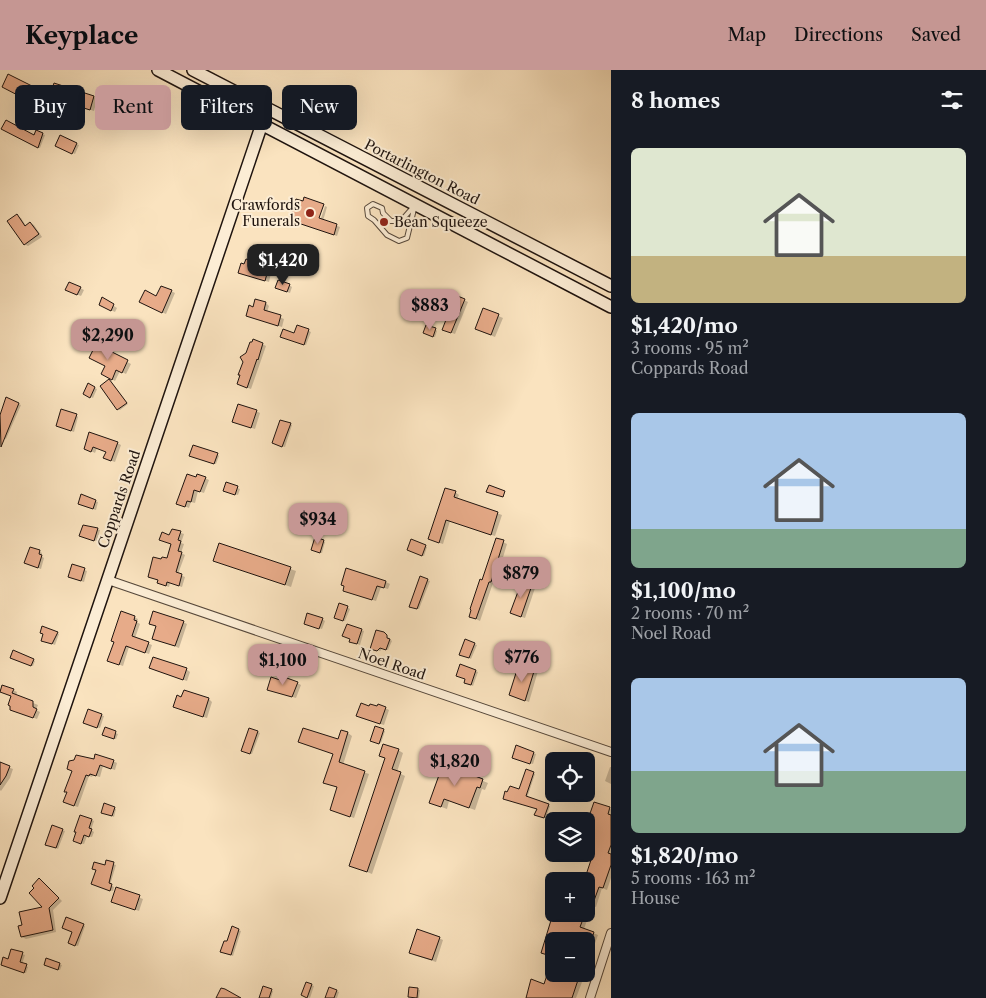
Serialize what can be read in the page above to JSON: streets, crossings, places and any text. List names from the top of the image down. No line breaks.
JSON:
{"streets":{"main road":["Portarlington Road","Coppards Road"],"street":["Noel Road"]},"crossings":[["Coppards Road","Noel Road"]],"places":["Crawfords Funerals","Bean Squeeze"],"page":{"header":"Keyplace","nav":["Map","Directions","Saved"],"heading":"8 homes","chip":["Buy","Rent","Filters","New"],"list":[{"name":"$1,420/mo","note":"3 rooms · 95 m² · Coppards Road"},{"name":"$1,100/mo","note":"2 rooms · 70 m² · Noel Road"},{"name":"$1,820/mo","note":"5 rooms · 163 m² · House"}],"price":["$1,420","$883","$2,290","$934","$879","$776","$1,100","$1,820"],"map_buttons":["+","−"]}}
